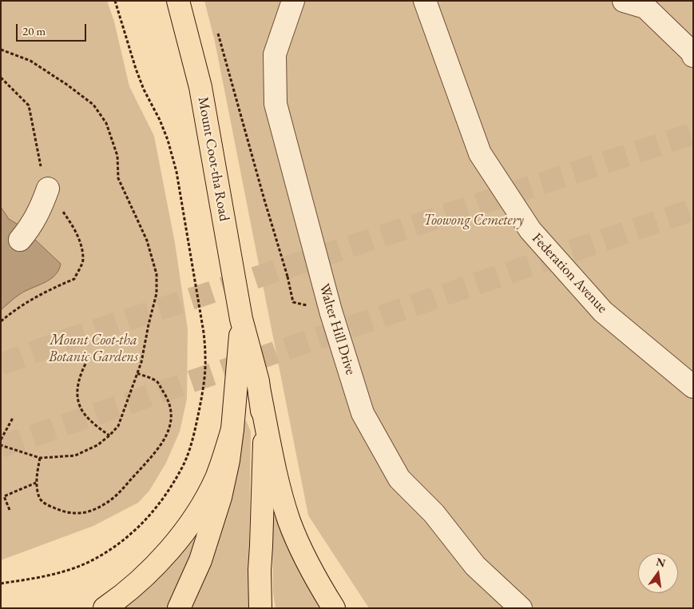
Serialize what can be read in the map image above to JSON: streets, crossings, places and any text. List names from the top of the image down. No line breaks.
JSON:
{"streets":{"main road":["Mount Coot-tha Road"],"lane":["Federation Avenue","Walter Hill Drive"]},"parks":["Toowong Cemetery","Mount Coot-tha Botanic Gardens"],"scale_bar":"20 m","north":"top"}
